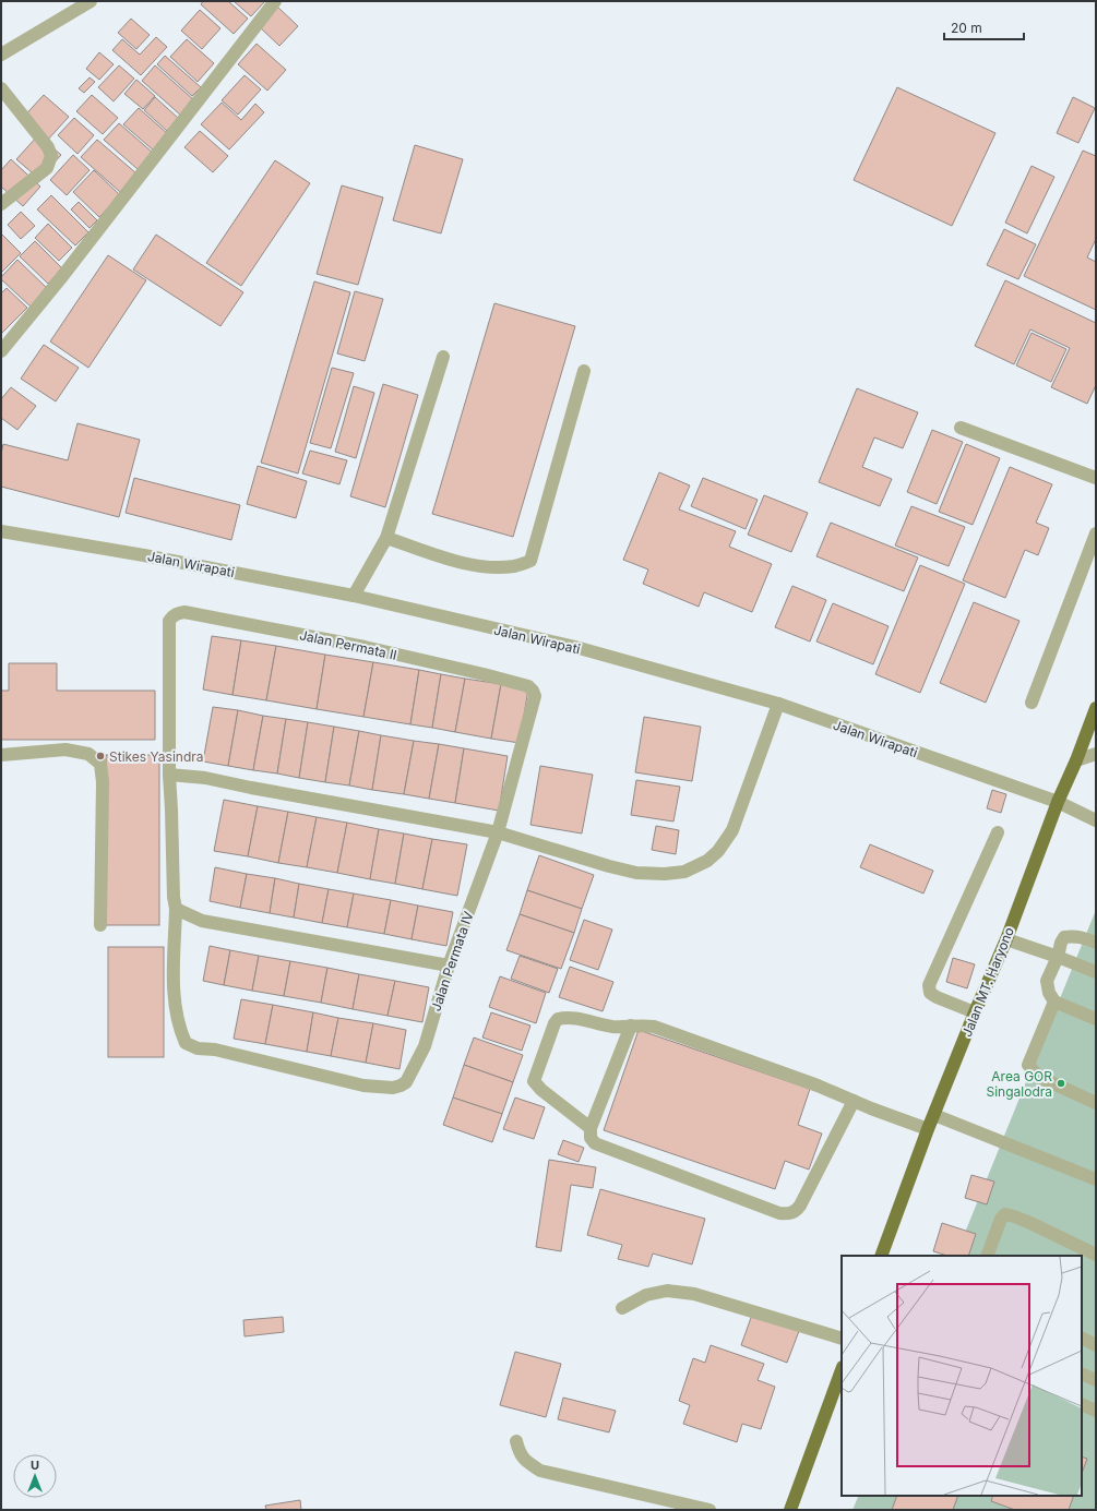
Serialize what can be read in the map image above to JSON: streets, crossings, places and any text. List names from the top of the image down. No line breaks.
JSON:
{"streets":{"main road":["Jalan MT. Haryono"],"street":["Jalan Wirapati","Jalan Permata II","Jalan Permata IV"]},"crossings":[["Jalan Wirapati","Jalan MT. Haryono"],["Jalan Permata II","Jalan Permata IV"]],"places":["Stikes Yasindra","Area GOR Singalodra"],"scale_bar":"20 m","north":"top"}
